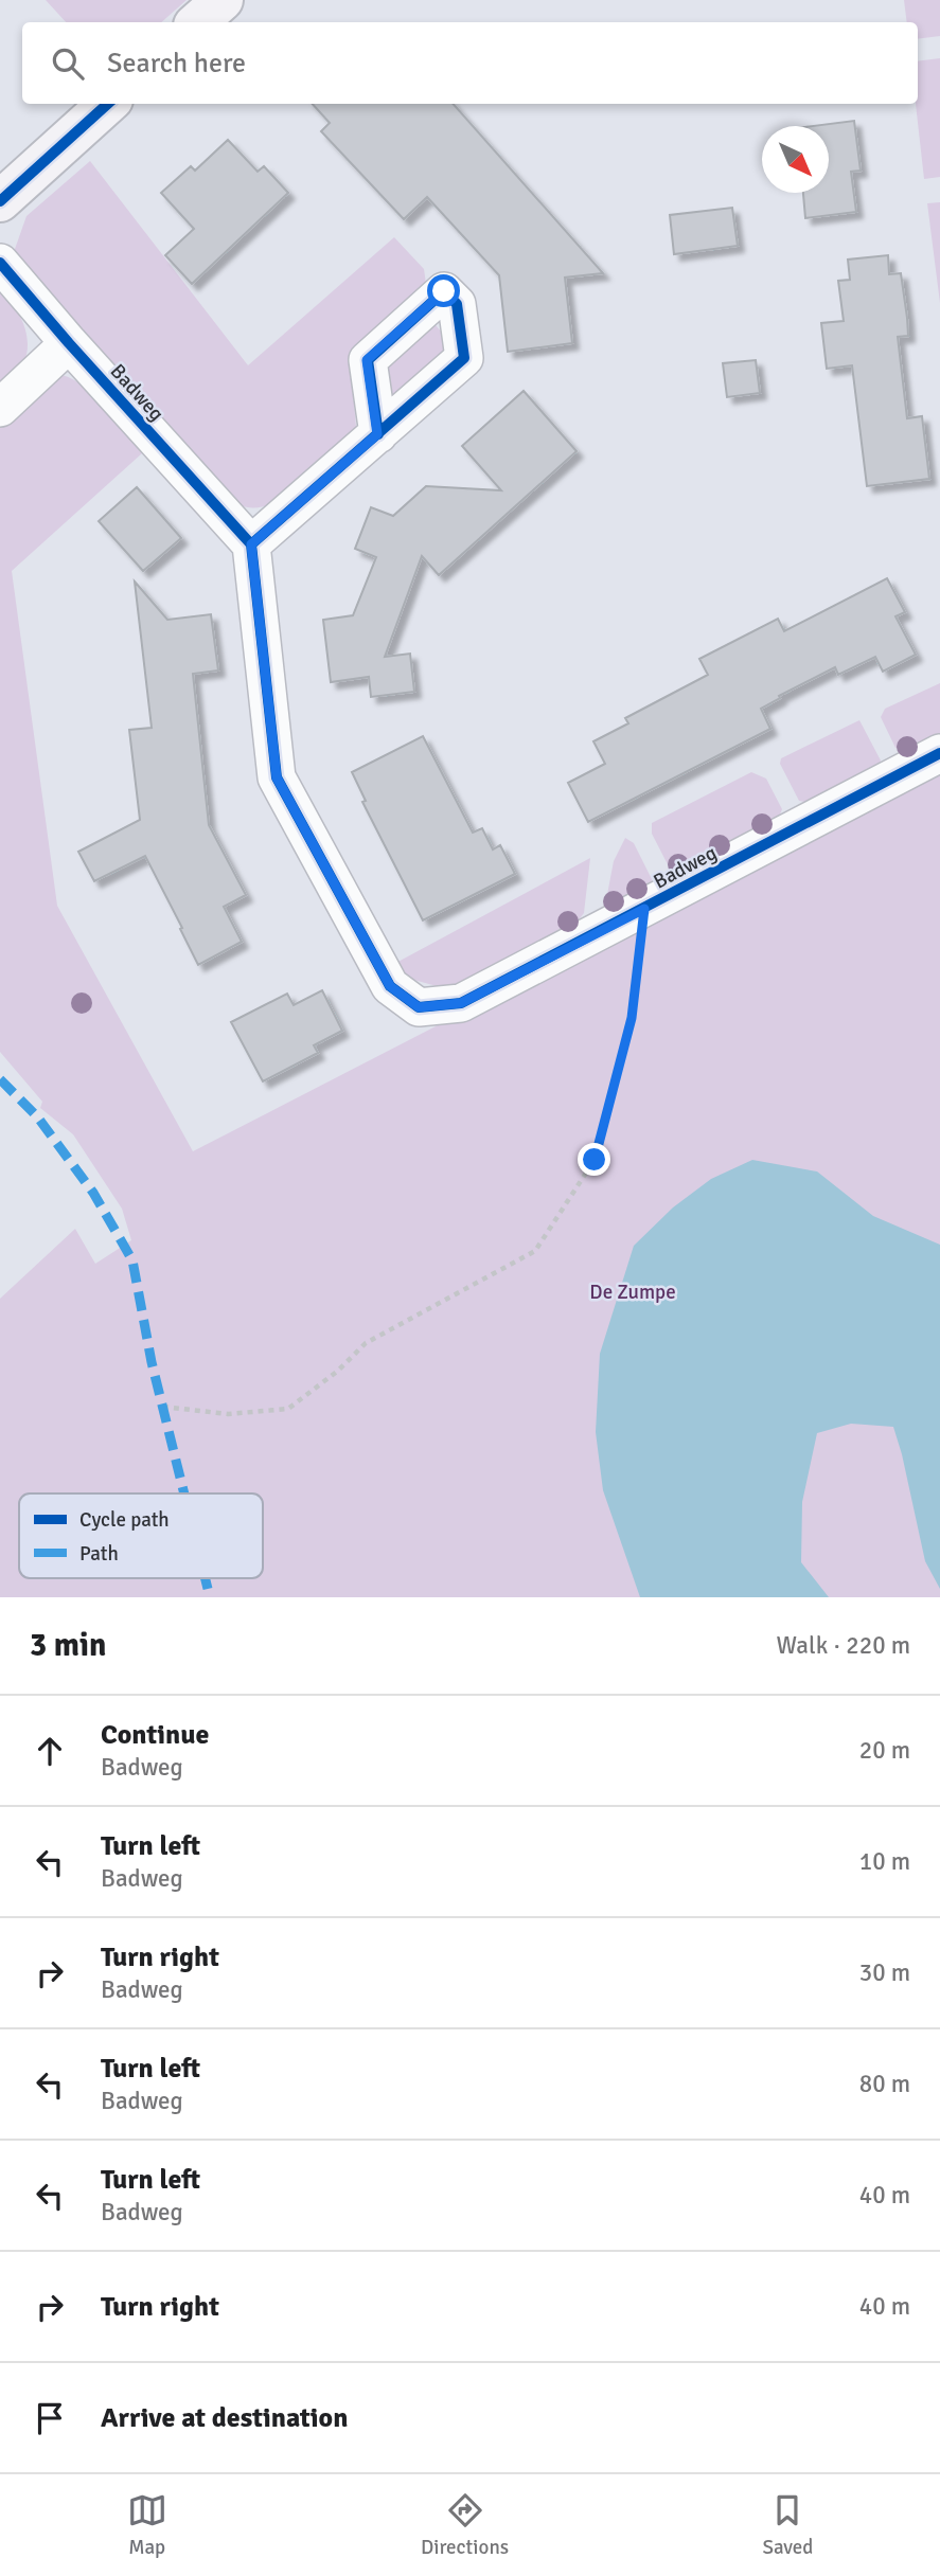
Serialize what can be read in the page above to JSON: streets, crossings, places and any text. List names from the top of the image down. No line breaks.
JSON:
{"streets":{"street":["Badweg"]},"parks":["De Zumpe"],"legend":["Cycle path","Path"],"north":"bottom right","page":{"search":"Search here","heading":["3 min","Walk · 220 m"],"list":[["Continue","Badweg","20 m"],["Turn left","Badweg","10 m"],["Turn right","Badweg","30 m"],["Turn left","Badweg","80 m"],["Turn left","Badweg","40 m"],["Turn right","40 m"],"Arrive at destination"],"nav":["Map","Directions","Saved"]}}
